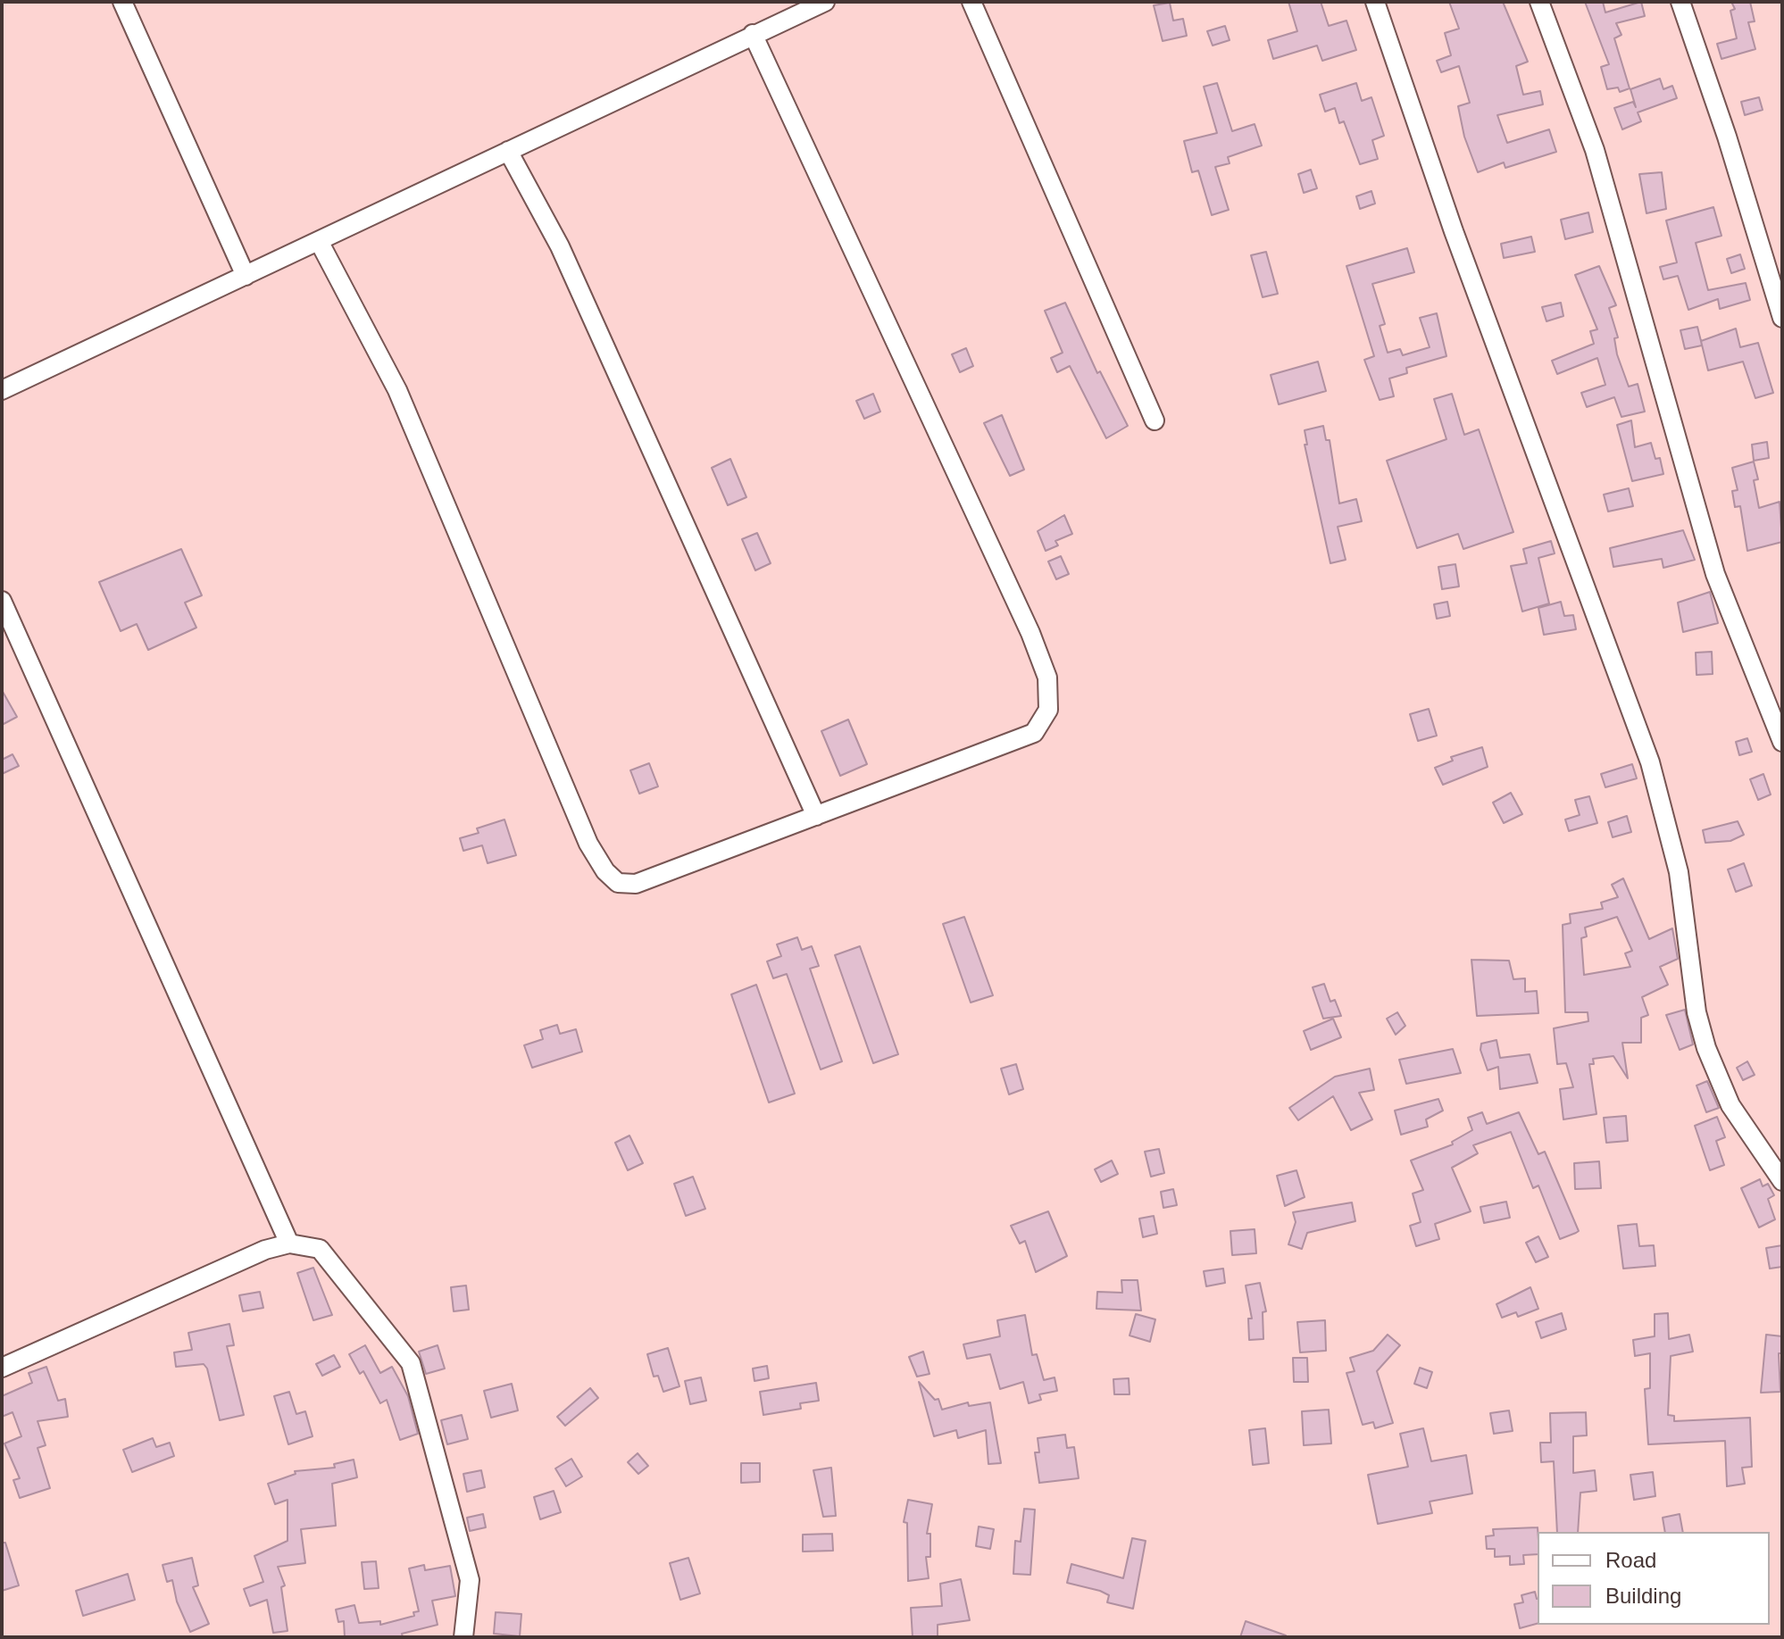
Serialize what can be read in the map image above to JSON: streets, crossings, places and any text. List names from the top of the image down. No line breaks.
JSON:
{"legend":["Road","Building"]}
